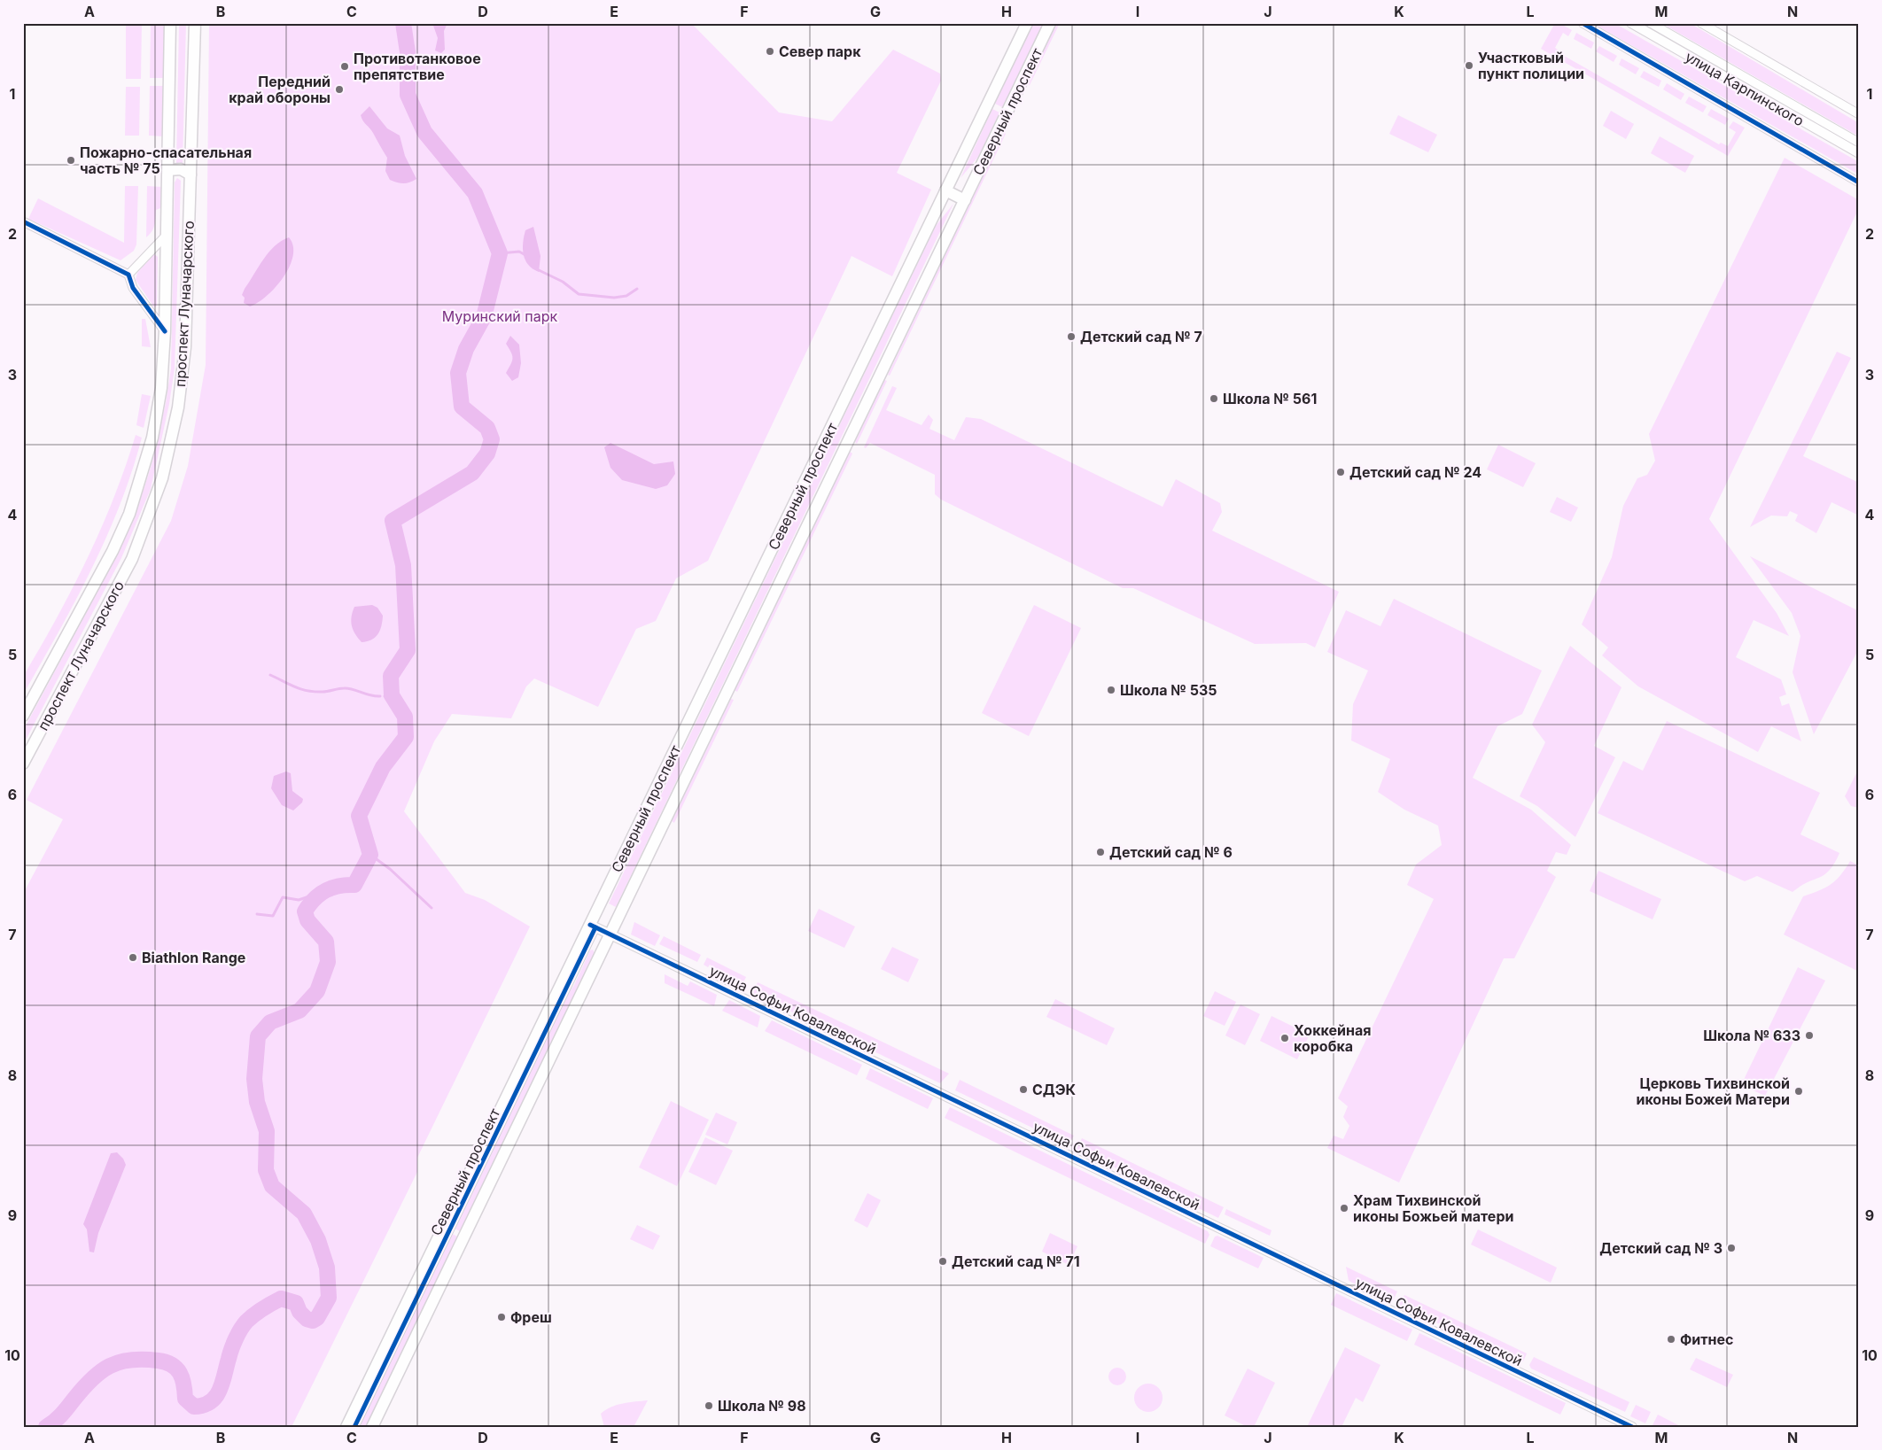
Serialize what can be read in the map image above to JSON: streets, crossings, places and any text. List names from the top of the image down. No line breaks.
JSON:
{"streets":{"main road":["Северный проспект","проспект Луначарского"],"street":["улица Карпинского","улица Софьи Ковалевской"]},"crossings":[["Северный проспект","улица Софьи Ковалевской"]],"parks":["Муринский парк"],"places":["Север парк","Участковый пункт полиции","Противотанковое препятствие","Передний край обороны","Пожарно-спасательная часть № 75","Детский сад № 7","Школа № 561","Детский сад № 24","Школа № 535","Детский сад № 6","Biathlon Range","Школа № 633","Хоккейная коробка","СДЭК","Церковь Тихвинской иконы Божей Матери","Храм Тихвинской иконы Божьей матери","Детский сад № 3","Детский сад № 71","Фреш","Фитнес","Школа № 98"],"grid":{"columns":["A","B","C","D","E","F","G","H","I","J","K","L","M","N"],"rows":["1","2","3","4","5","6","7","8","9","10"]}}
